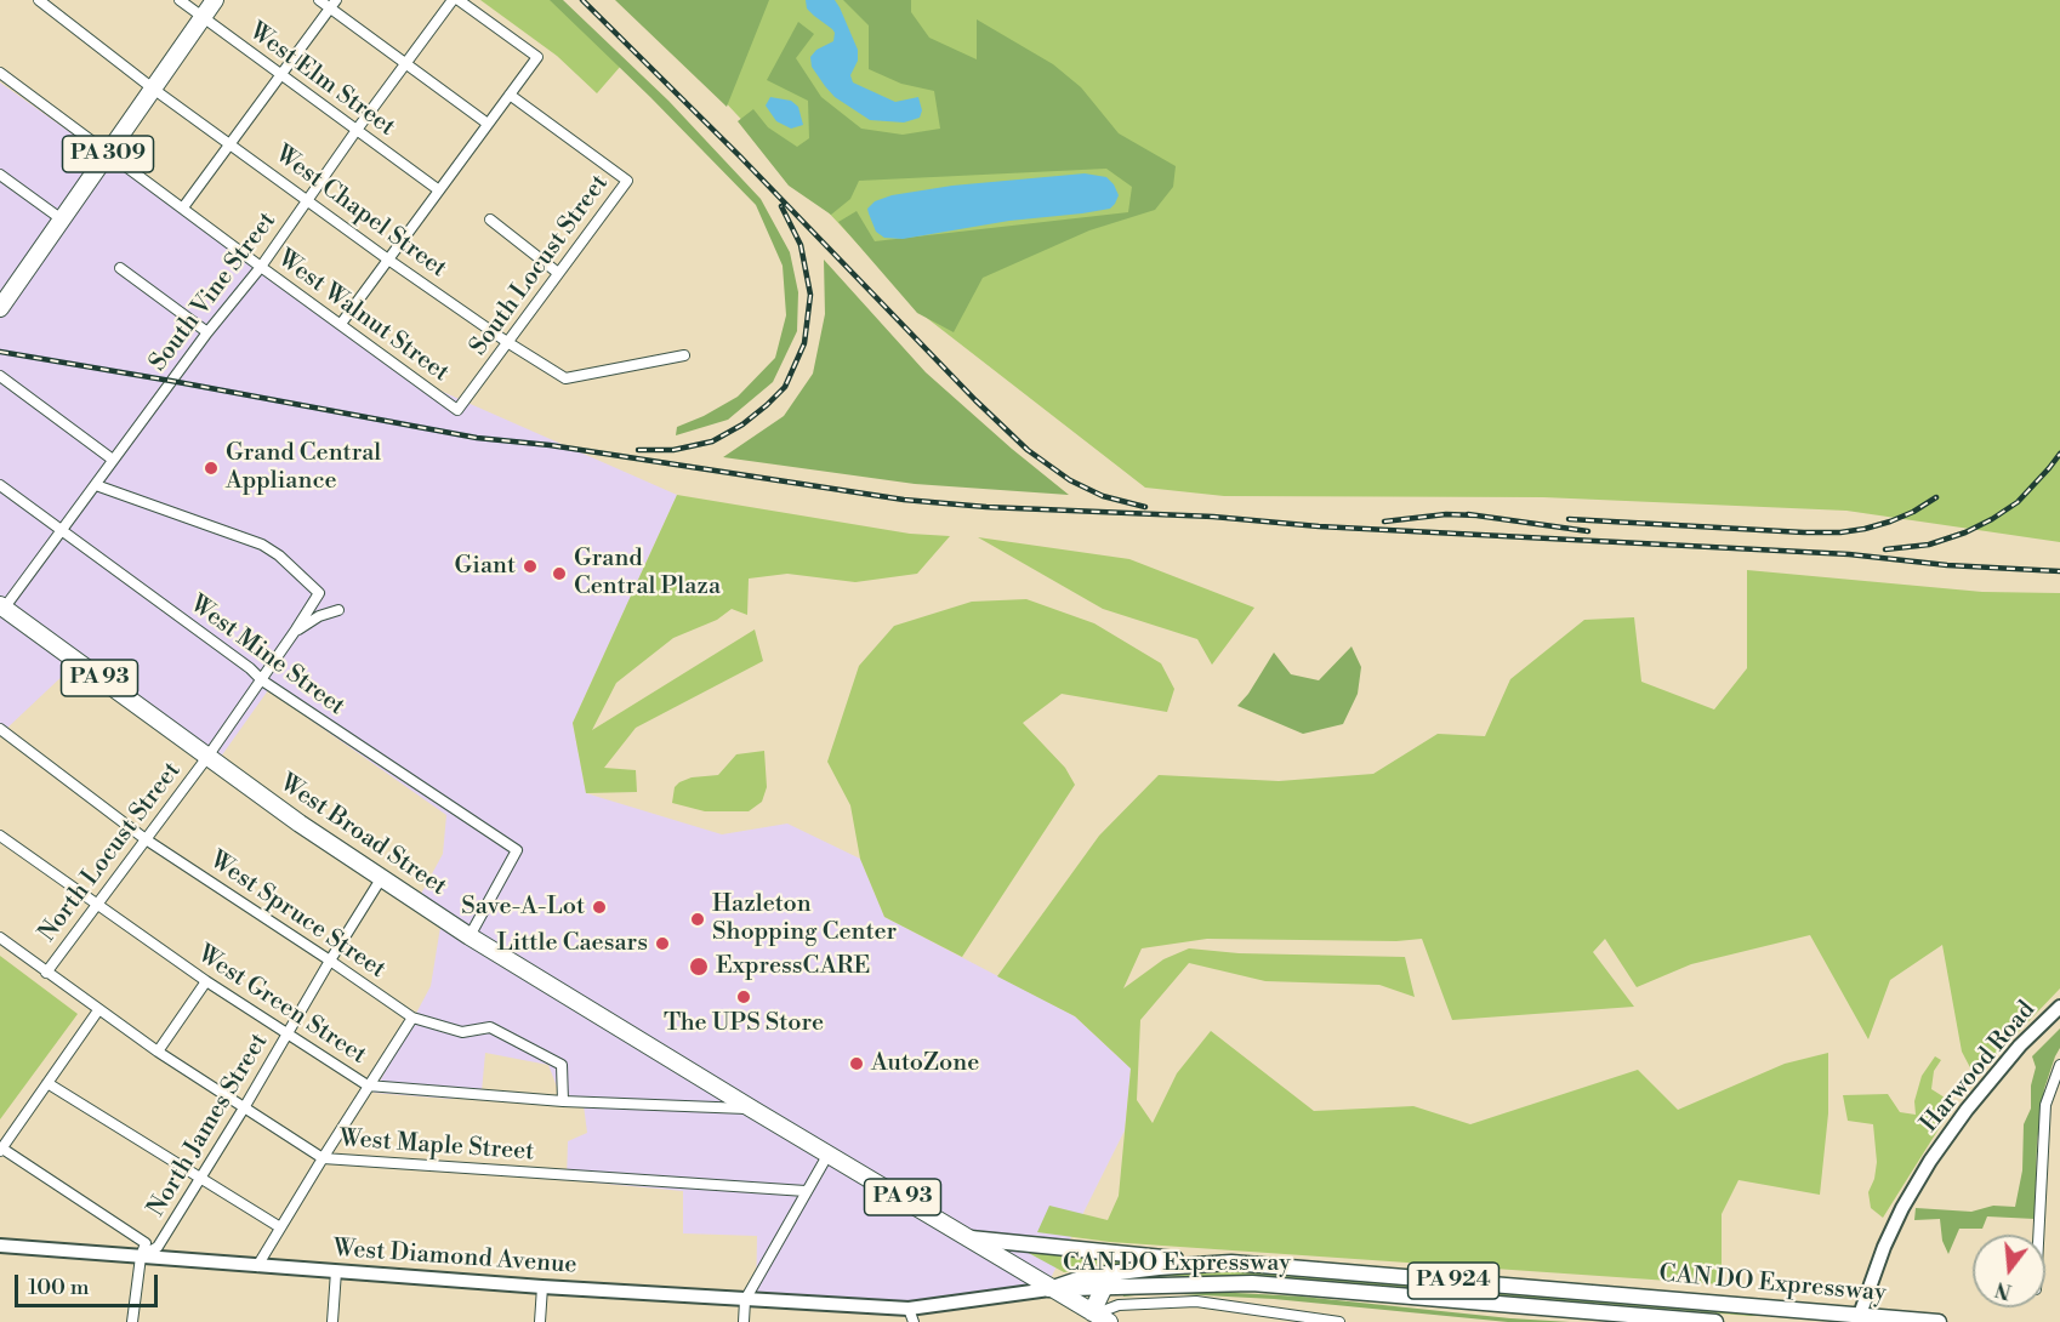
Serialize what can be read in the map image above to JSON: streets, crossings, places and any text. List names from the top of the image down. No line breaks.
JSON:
{"streets":{"highway":["PA 309","PA 93","West Broad Street"],"main road":["CAN DO Expressway","PA 924"],"street":["West Elm Street","West Chapel Street","South Locust Street","South Vine Street","West Walnut Street","West Mine Street","North Locust Street","West Spruce Street","West Green Street","Harwood Road","North James Street","West Maple Street","West Diamond Avenue"]},"crossings":[["West Elm Street","PA 309"],["West Elm Street","South Vine Street"],["PA 309","West Chapel Street"],["PA 309","West Walnut Street"],["West Chapel Street","South Locust Street"],["West Chapel Street","South Vine Street"],["South Locust Street","West Walnut Street"],["South Vine Street","West Walnut Street"],["South Vine Street","West Mine Street"],["South Vine Street","West Broad Street"],["West Mine Street","West Broad Street"],["PA 93","West Broad Street"],["PA 93","West Diamond Avenue"],["PA 93","CAN DO Expressway"],["West Broad Street","North Locust Street"],["West Broad Street","West Green Street"],["West Broad Street","North James Street"],["West Broad Street","West Diamond Avenue"],["West Broad Street","CAN DO Expressway"],["North Locust Street","West Spruce Street"],["North Locust Street","West Green Street"],["North Locust Street","West Maple Street"],["West Spruce Street","West Green Street"],["West Spruce Street","North James Street"],["West Green Street","North James Street"],["Harwood Road","CAN DO Expressway"],["North James Street","West Maple Street"],["North James Street","West Diamond Avenue"],["West Diamond Avenue","CAN DO Expressway"]],"places":["Grand Central Appliance","Giant","Grand Central Plaza","Save-A-Lot","Hazleton Shopping Center","Little Caesars","ExpressCARE","The UPS Store","AutoZone"],"scale_bar":"100 m","north":"bottom"}
